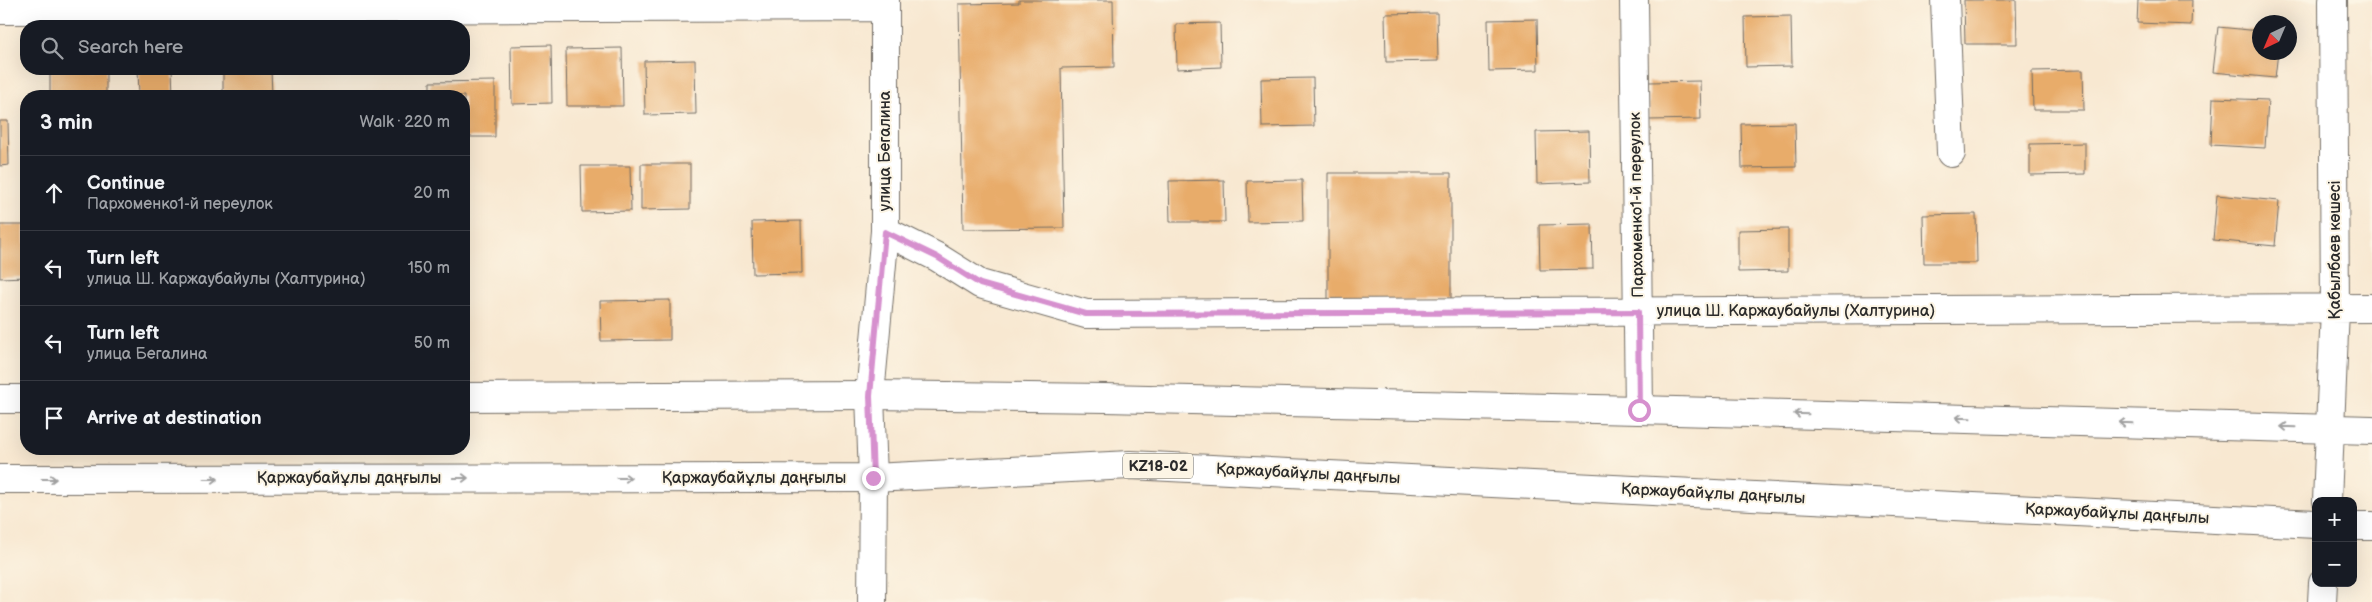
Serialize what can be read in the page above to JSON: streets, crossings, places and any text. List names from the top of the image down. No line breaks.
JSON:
{"streets":{"main road":["улица Бегалина","Пархоменко1-й переулок","Қабылбаев көшесі","улица Ш. Каржаубайулы (Халтурина)","KZ18-02","Қаржаубайұлы даңғылы"]},"crossings":[["улица Бегалина","улица Ш. Каржаубайулы (Халтурина)"],["улица Бегалина","Қаржаубайұлы даңғылы"],["Пархоменко1-й переулок","улица Ш. Каржаубайулы (Халтурина)"],["Қабылбаев көшесі","улица Ш. Каржаубайулы (Халтурина)"]],"north":"bottom left","page":{"search":"Search here","heading":["3 min","Walk · 220 m"],"list":[["Continue","Пархоменко1-й переулок","20 m"],["Turn left","улица Ш. Каржаубайулы (Халтурина)","150 m"],["Turn left","улица Бегалина","50 m"],"Arrive at destination"],"map_buttons":["+","−"]}}
